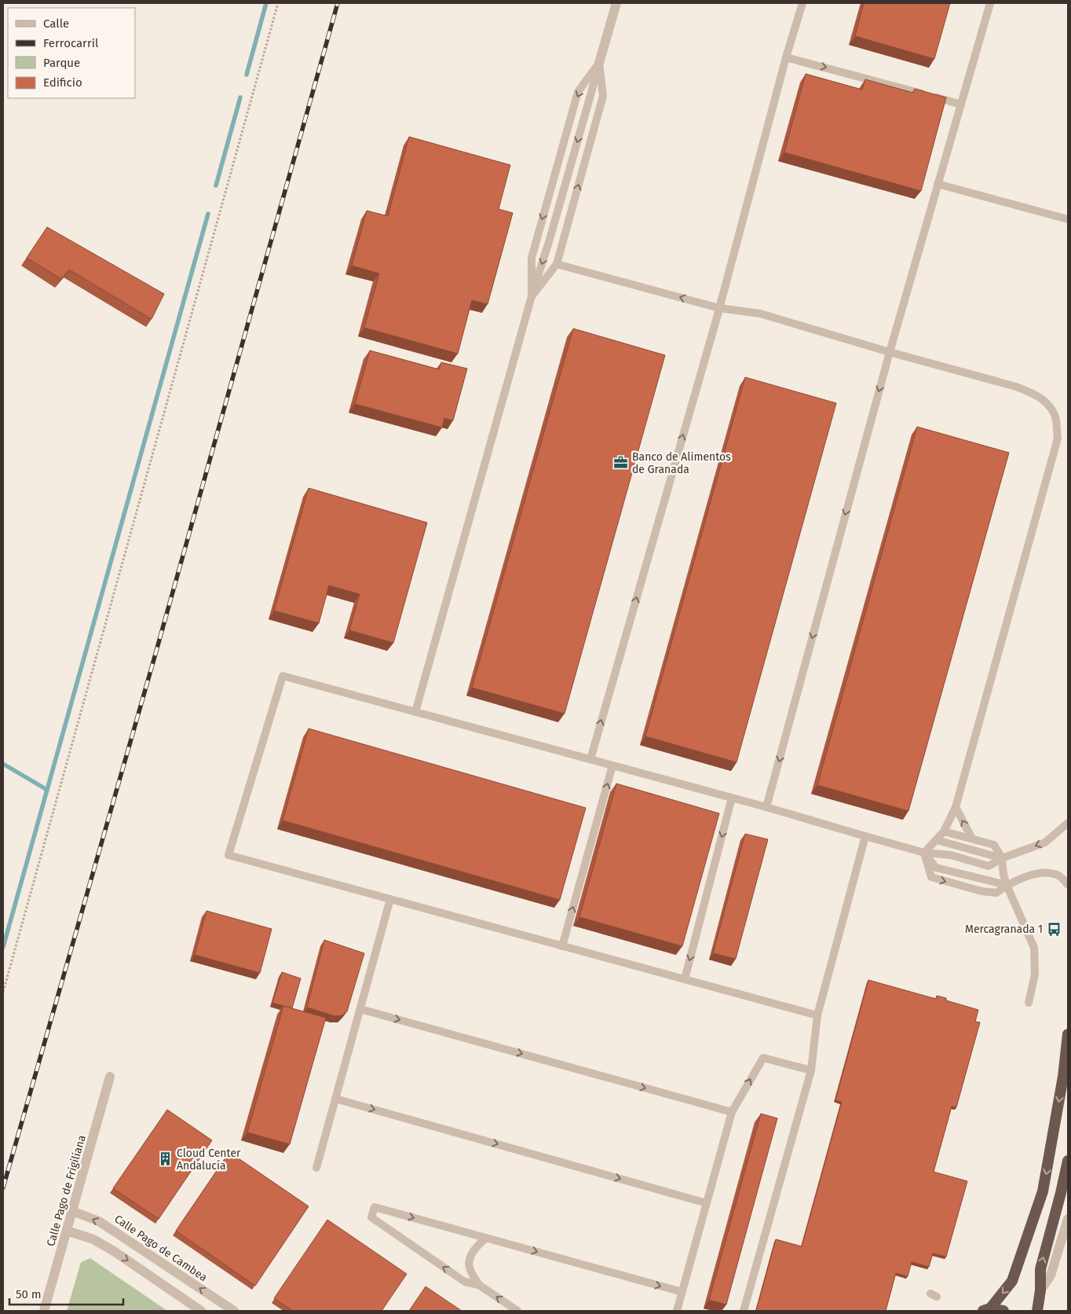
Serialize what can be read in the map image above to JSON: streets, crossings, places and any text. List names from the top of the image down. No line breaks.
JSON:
{"streets":{"street":["Calle Pago de Frigiliana","Calle Pago de Cambea"]},"crossings":[["Calle Pago de Frigiliana","Calle Pago de Cambea"]],"places":{"office":["Banco de Alimentos de Granada"],"bus stop":["Mercagranada 1"],"building":["Cloud Center Andalucía"]},"legend":["Calle","Ferrocarril","Parque","Edificio"],"scale_bar":"50 m"}
